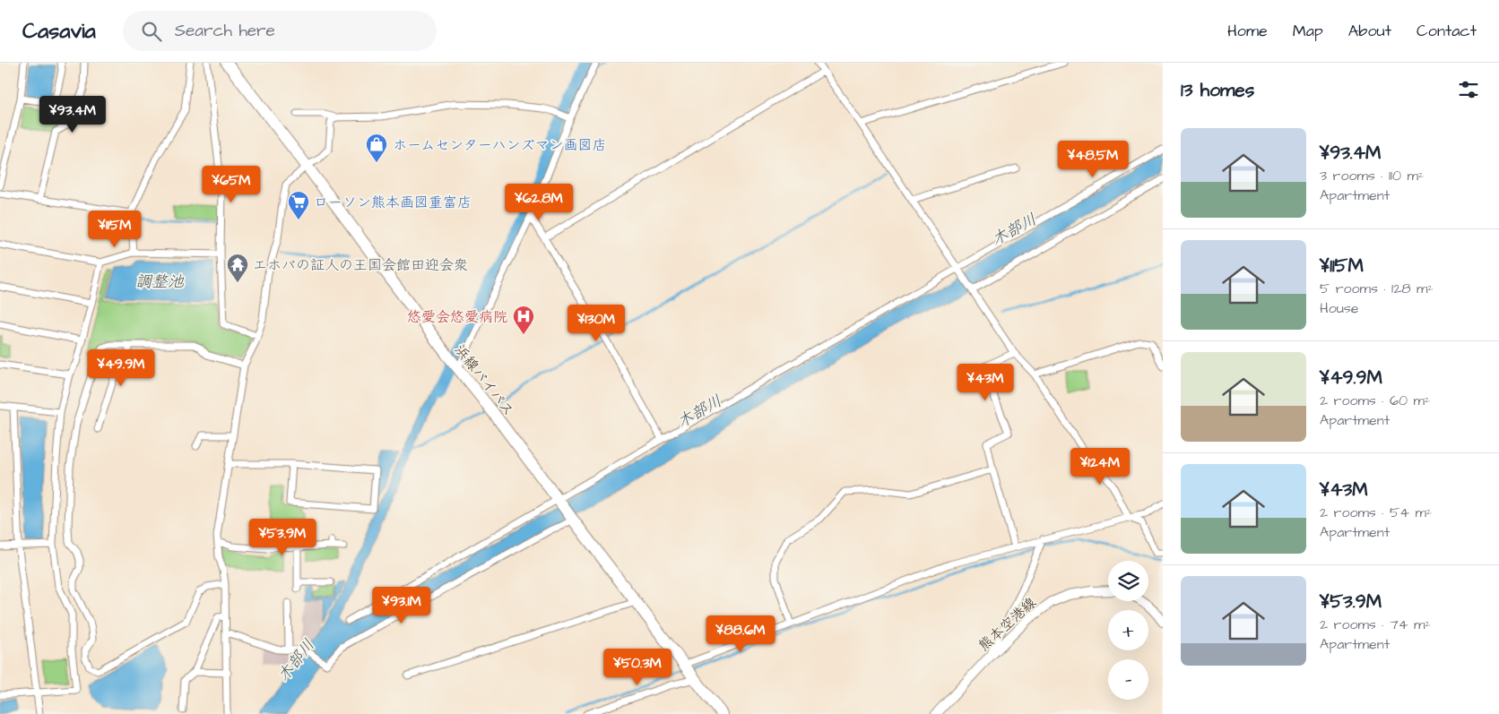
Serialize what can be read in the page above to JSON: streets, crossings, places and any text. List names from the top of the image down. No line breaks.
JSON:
{"streets":{"highway":["浜線バイパス"],"main road":["熊本空港線"]},"water":["木部川","調整池"],"places":{"shop":["ホームセンターハンズマン画図店"],"supermarket":["ローソン熊本画図重富店"],"temple":["エホバの証人の王国会館田迎会衆"],"hospital":["悠愛会悠愛病院"]},"page":{"header":"Casavia","search":"Search here","nav":["Home","Map","About","Contact"],"heading":"13 homes","price":["¥93.4M","¥48.5M","¥65M","¥62.8M","¥115M","¥130M","¥49.9M","¥43M","¥124M","¥53.9M","¥93.1M","¥88.6M","¥50.3M"],"list":[{"name":"¥93.4M","note":"3 rooms · 110 m² · Apartment"},{"name":"¥115M","note":"5 rooms · 128 m² · House"},{"name":"¥49.9M","note":"2 rooms · 60 m² · Apartment"},{"name":"¥43M","note":"2 rooms · 54 m² · Apartment"},{"name":"¥53.9M","note":"2 rooms · 74 m² · Apartment"}],"map_buttons":["+","−"]}}
